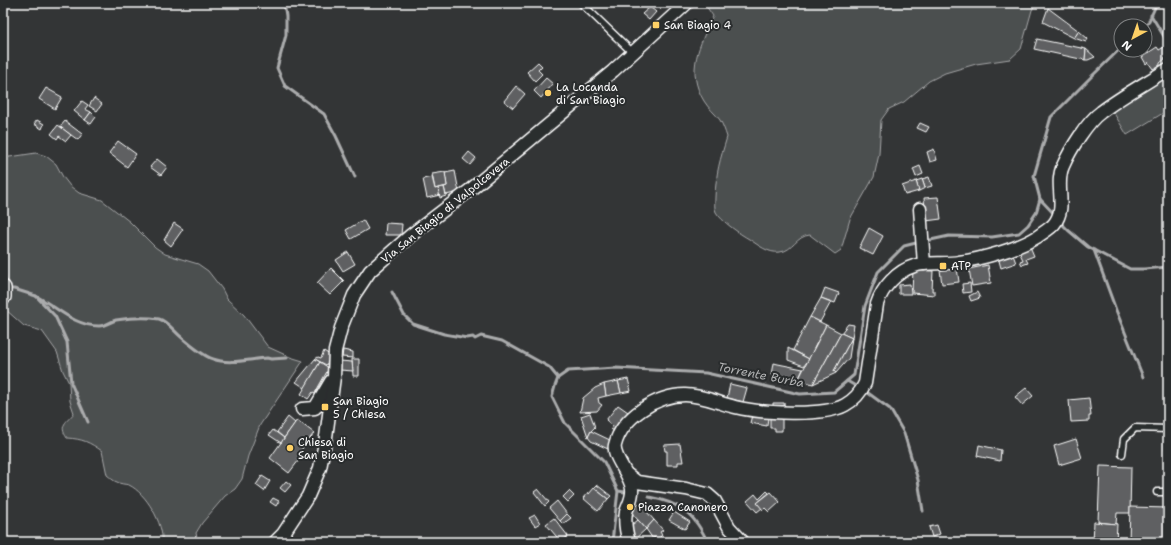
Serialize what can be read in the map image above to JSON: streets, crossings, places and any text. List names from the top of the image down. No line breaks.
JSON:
{"streets":{"street":["Via San Biagio di Valpolcevera"]},"water":["Torrente Burba"],"places":{"transit":["San Biagio 4","ATP","San Biagio 5 / Chiesa"],"other":["La Locanda di San Biagio","Chiesa di San Biagio","Piazza Canonero"]},"north":"bottom left"}
